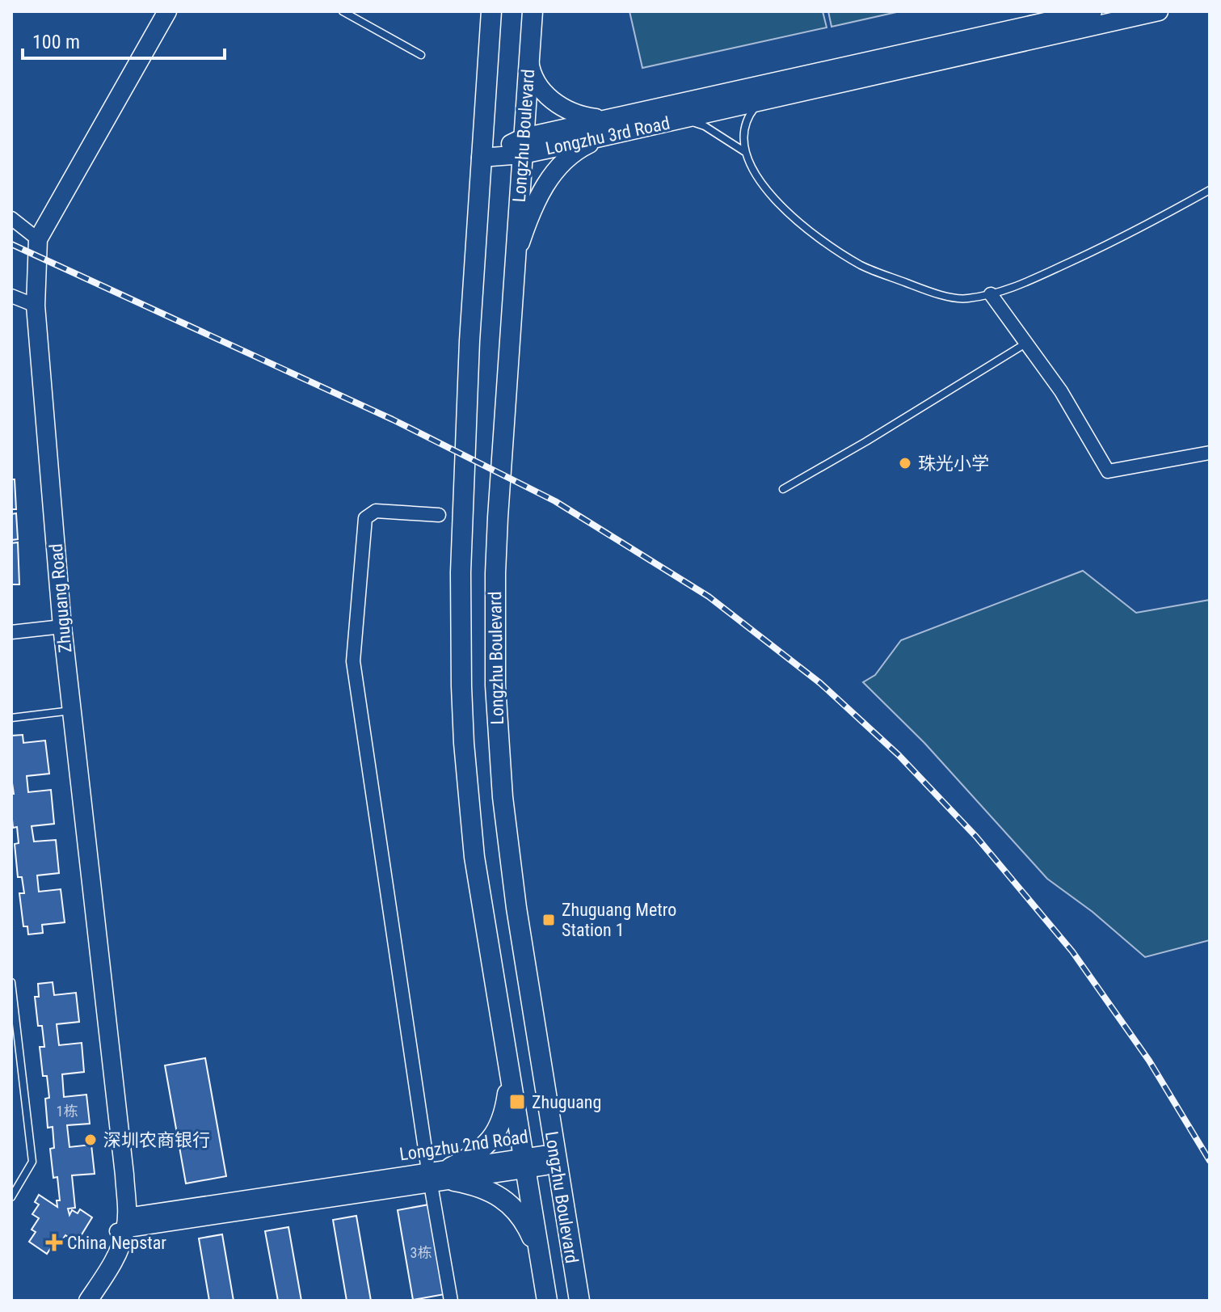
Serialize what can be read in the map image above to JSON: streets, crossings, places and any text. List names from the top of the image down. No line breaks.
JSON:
{"streets":{"main road":["Longzhu Boulevard","Longzhu 3rd Road","Zhuguang Road"],"street":["Longzhu 2nd Road"]},"crossings":[["Longzhu Boulevard","Longzhu 3rd Road"],["Longzhu Boulevard","Longzhu 2nd Road"],["Zhuguang Road","Longzhu 2nd Road"]],"places":{"other":["珠光小学","深圳农商银行"],"transit":["Zhuguang Metro Station 1","Zhuguang"],"health":["China Nepstar"]},"house_numbers":["1栋","3栋"],"scale_bar":"100 m"}
